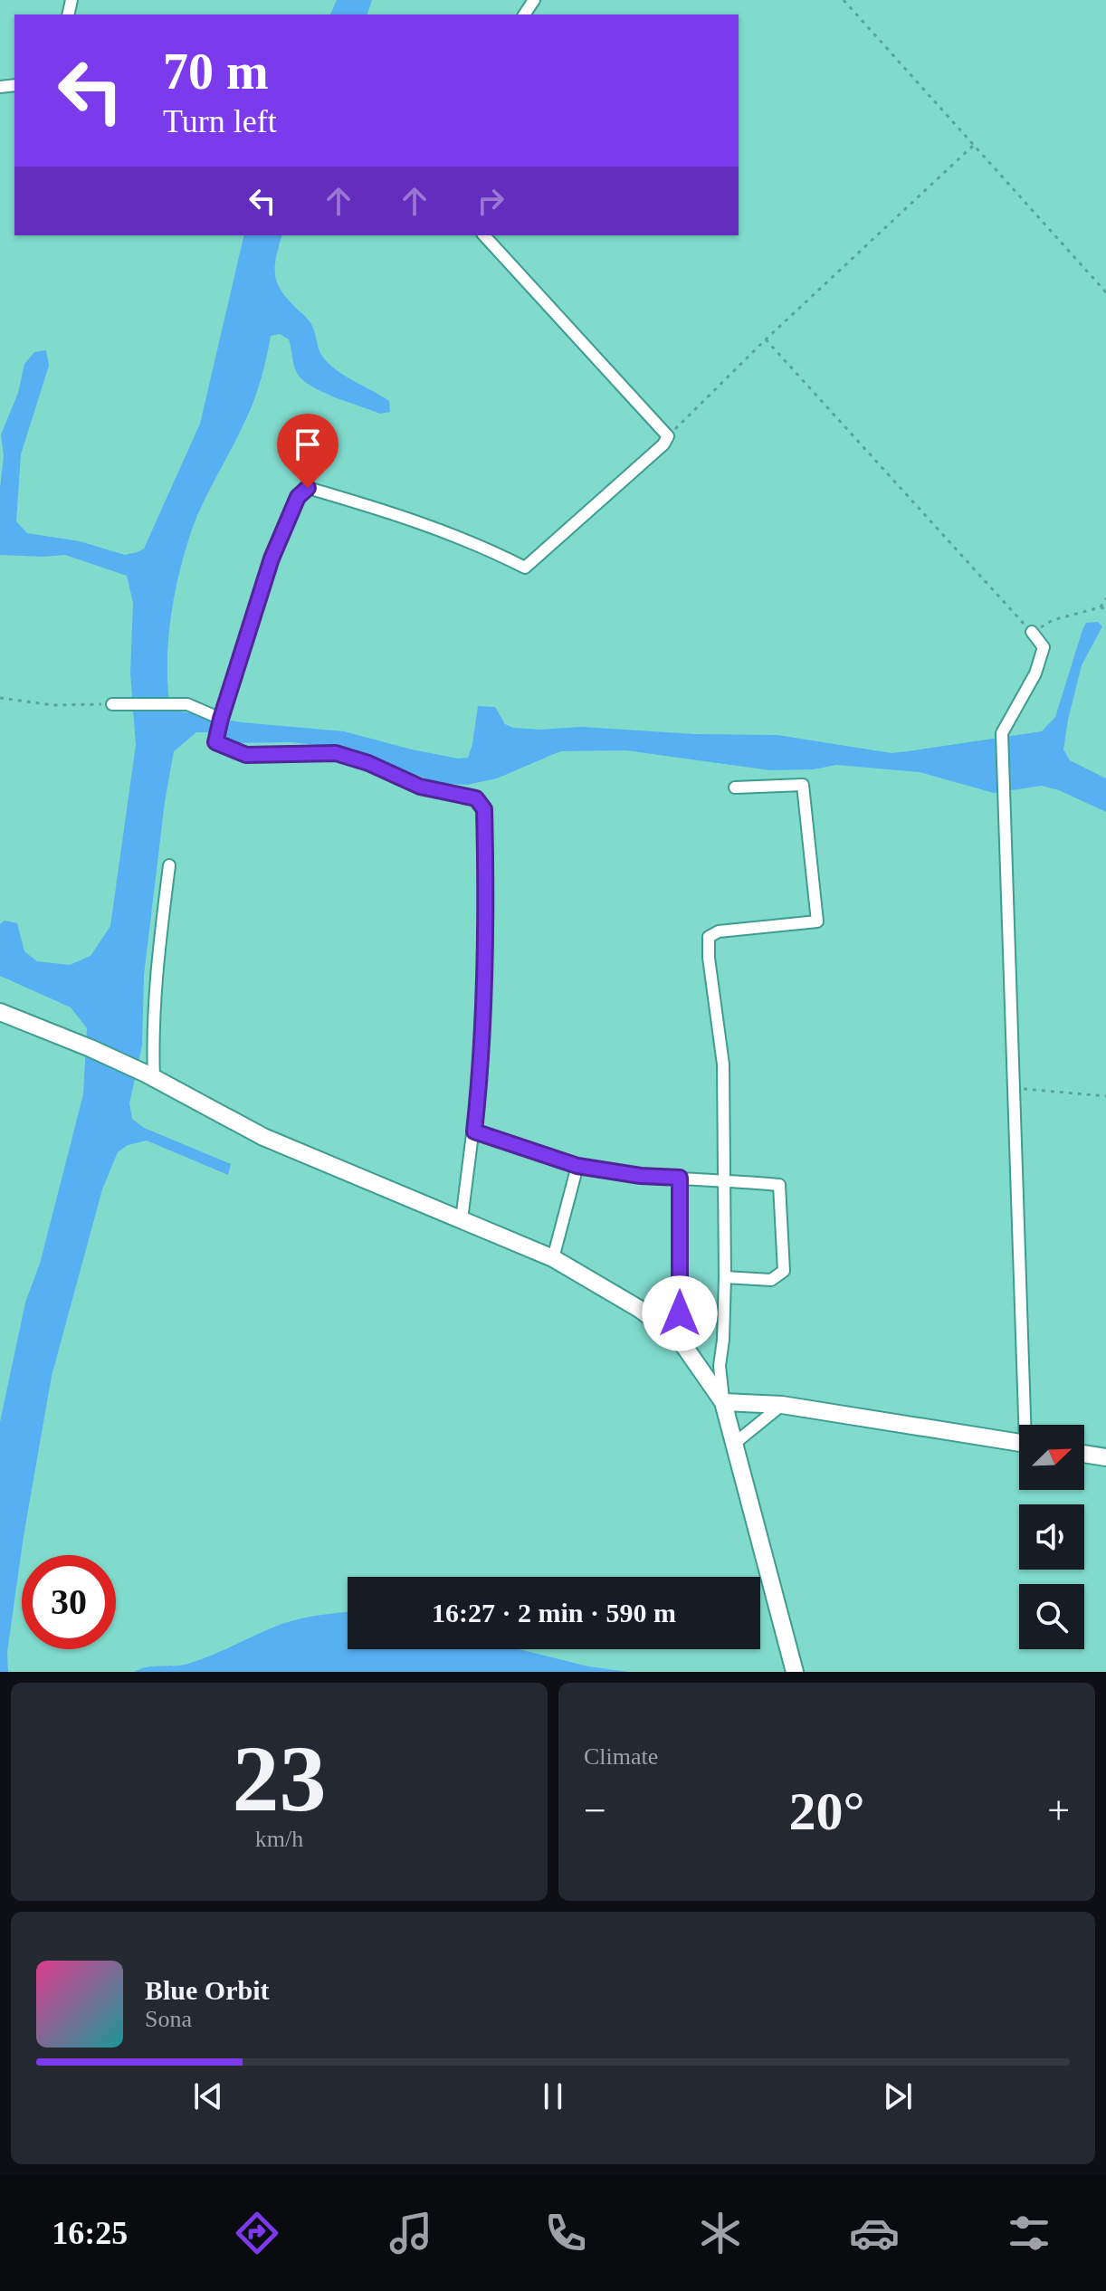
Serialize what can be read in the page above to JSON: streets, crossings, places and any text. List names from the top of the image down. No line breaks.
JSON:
{"north":"top right","page":{"turn":["70 m","Turn left"],"limit":"30","trip":"16:27 · 2 min · 590 m","tile":[["23","km/h"],"Climate"],"heat":["−","20°","+"],"song":["Blue Orbit","Sona"],"tabs":"16:25"}}
